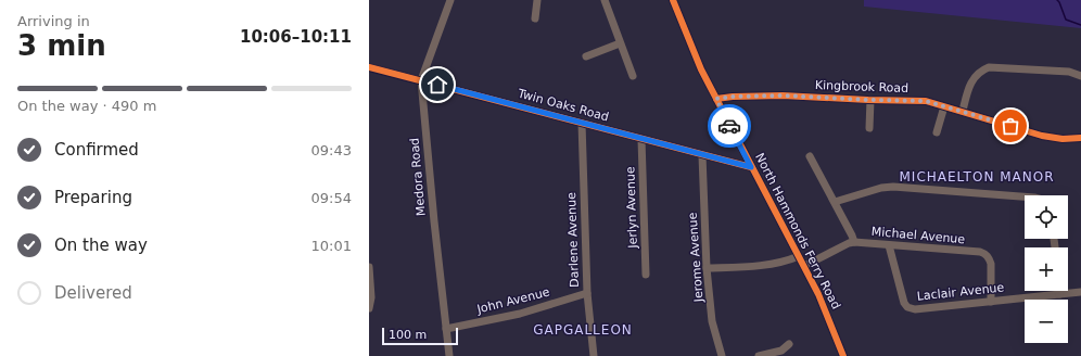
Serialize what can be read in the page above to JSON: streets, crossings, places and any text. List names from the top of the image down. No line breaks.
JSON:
{"streets":{"street":["Kingbrook Road","Twin Oaks Road","Medora Road","Jerlyn Avenue","North Hammonds Ferry Road","Michael Avenue","Darlene Avenue","Jerome Avenue","Laclair Avenue","John Avenue"]},"crossings":[["Kingbrook Road","North Hammonds Ferry Road"],["Twin Oaks Road","Medora Road"],["Twin Oaks Road","Jerlyn Avenue"],["Twin Oaks Road","North Hammonds Ferry Road"],["Twin Oaks Road","Darlene Avenue"],["Twin Oaks Road","Jerome Avenue"],["Medora Road","John Avenue"],["North Hammonds Ferry Road","Michael Avenue"],["Michael Avenue","Laclair Avenue"],["Darlene Avenue","John Avenue"]],"districts":["MICHAELTON MANOR","GAPGALLEON"],"scale_bar":"100 m","page":{"heading":["3 min","Arriving in","10:06–10:11"],"bar":"On the way · 490 m","list":[["Confirmed","09:43"],["Preparing","09:54"],["On the way","10:01"],"Delivered"],"map_buttons":["+","−"],"scale":"100 m"}}
